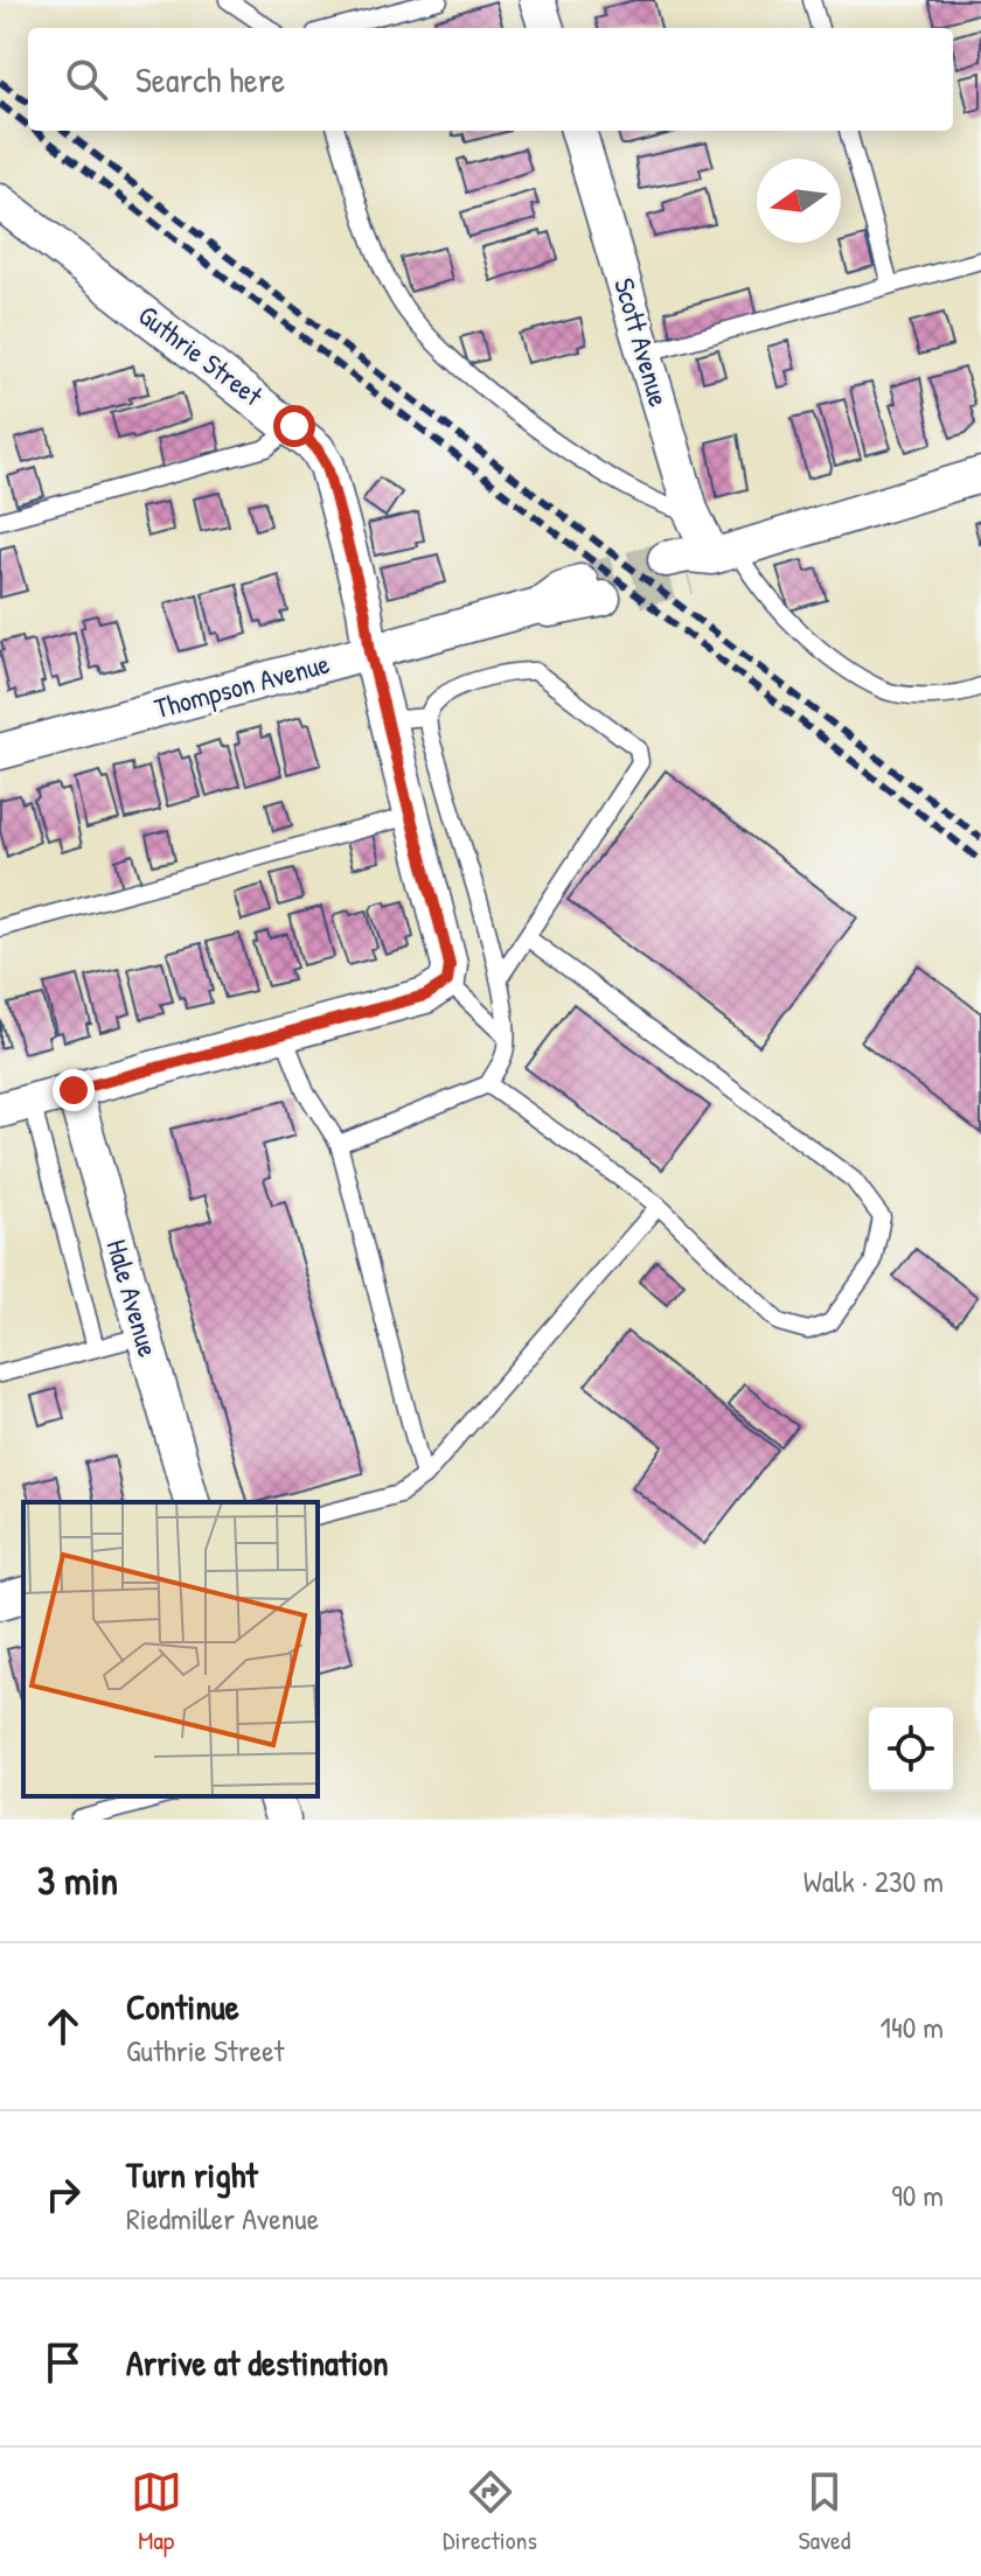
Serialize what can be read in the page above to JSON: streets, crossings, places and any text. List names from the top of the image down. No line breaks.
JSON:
{"streets":{"street":["Scott Avenue","Guthrie Street","Thompson Avenue","Hale Avenue"]},"crossings":[["Guthrie Street","Thompson Avenue"]],"north":"left","page":{"search":"Search here","heading":["3 min","Walk · 230 m"],"list":[["Continue","Guthrie Street","140 m"],["Turn right","Riedmiller Avenue","90 m"],"Arrive at destination"],"nav":["Map","Directions","Saved"]}}
